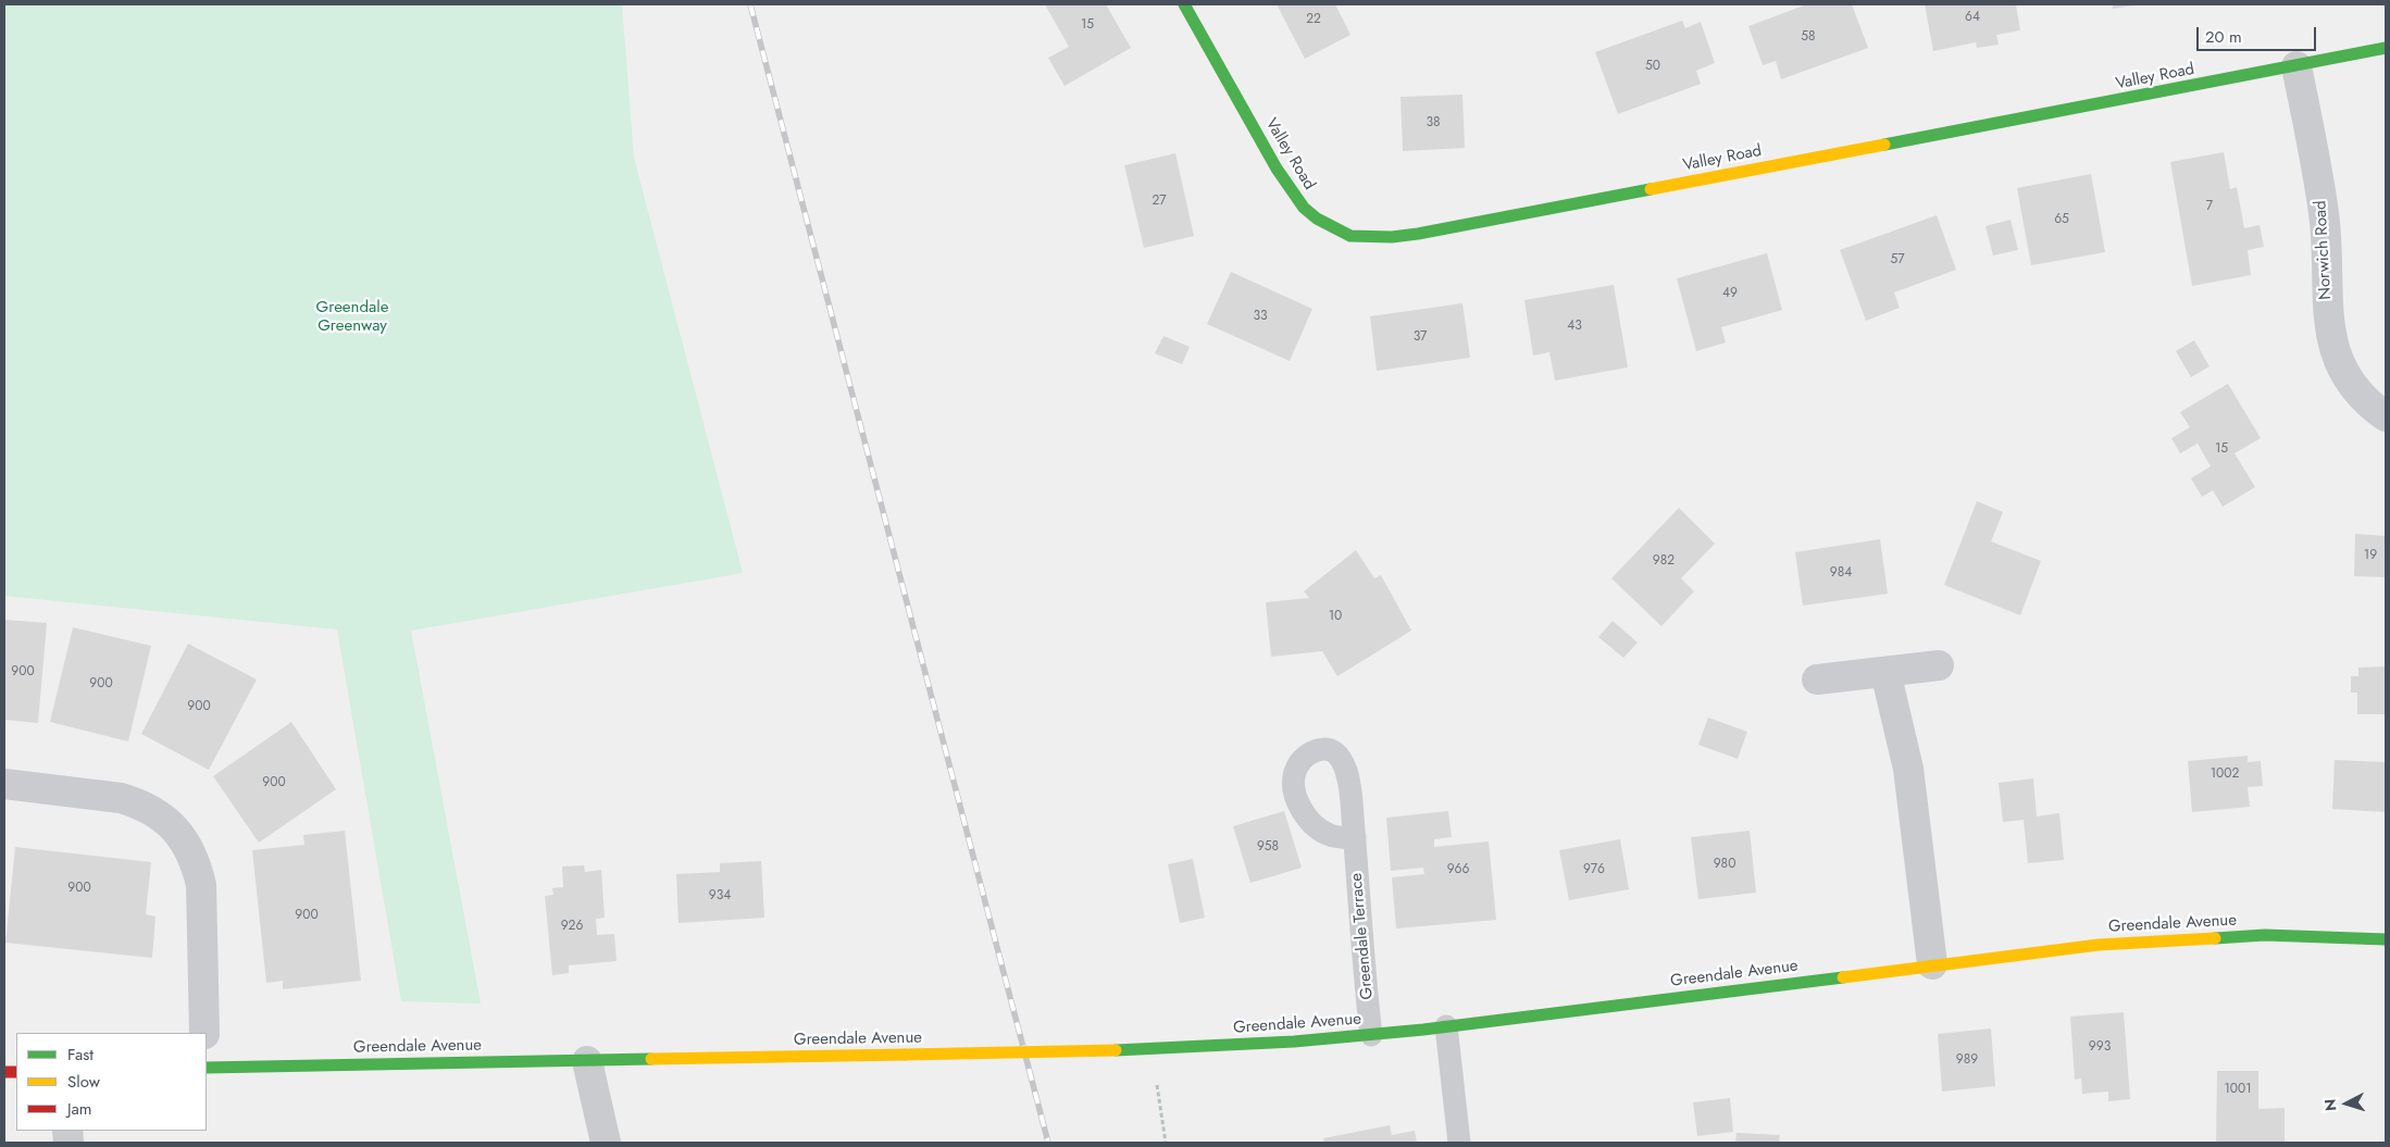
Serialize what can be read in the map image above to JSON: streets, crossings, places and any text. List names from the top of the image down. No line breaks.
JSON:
{"streets":{"main road":["Valley Road","Greendale Avenue"],"street":["Norwich Road"],"lane":["Greendale Terrace"]},"crossings":[["Valley Road","Norwich Road"],["Greendale Avenue","Greendale Terrace"]],"parks":["Greendale Greenway"],"house_numbers":["64","22","15","58","50","38","27","7","65","57","49","33","43","37","15","19","982","984","10","900","900","900","1002","900","958","980","966","976","900","934","900","926","993","989","1001"],"legend":["Fast","Slow","Jam"],"scale_bar":"20 m","north":"left"}
